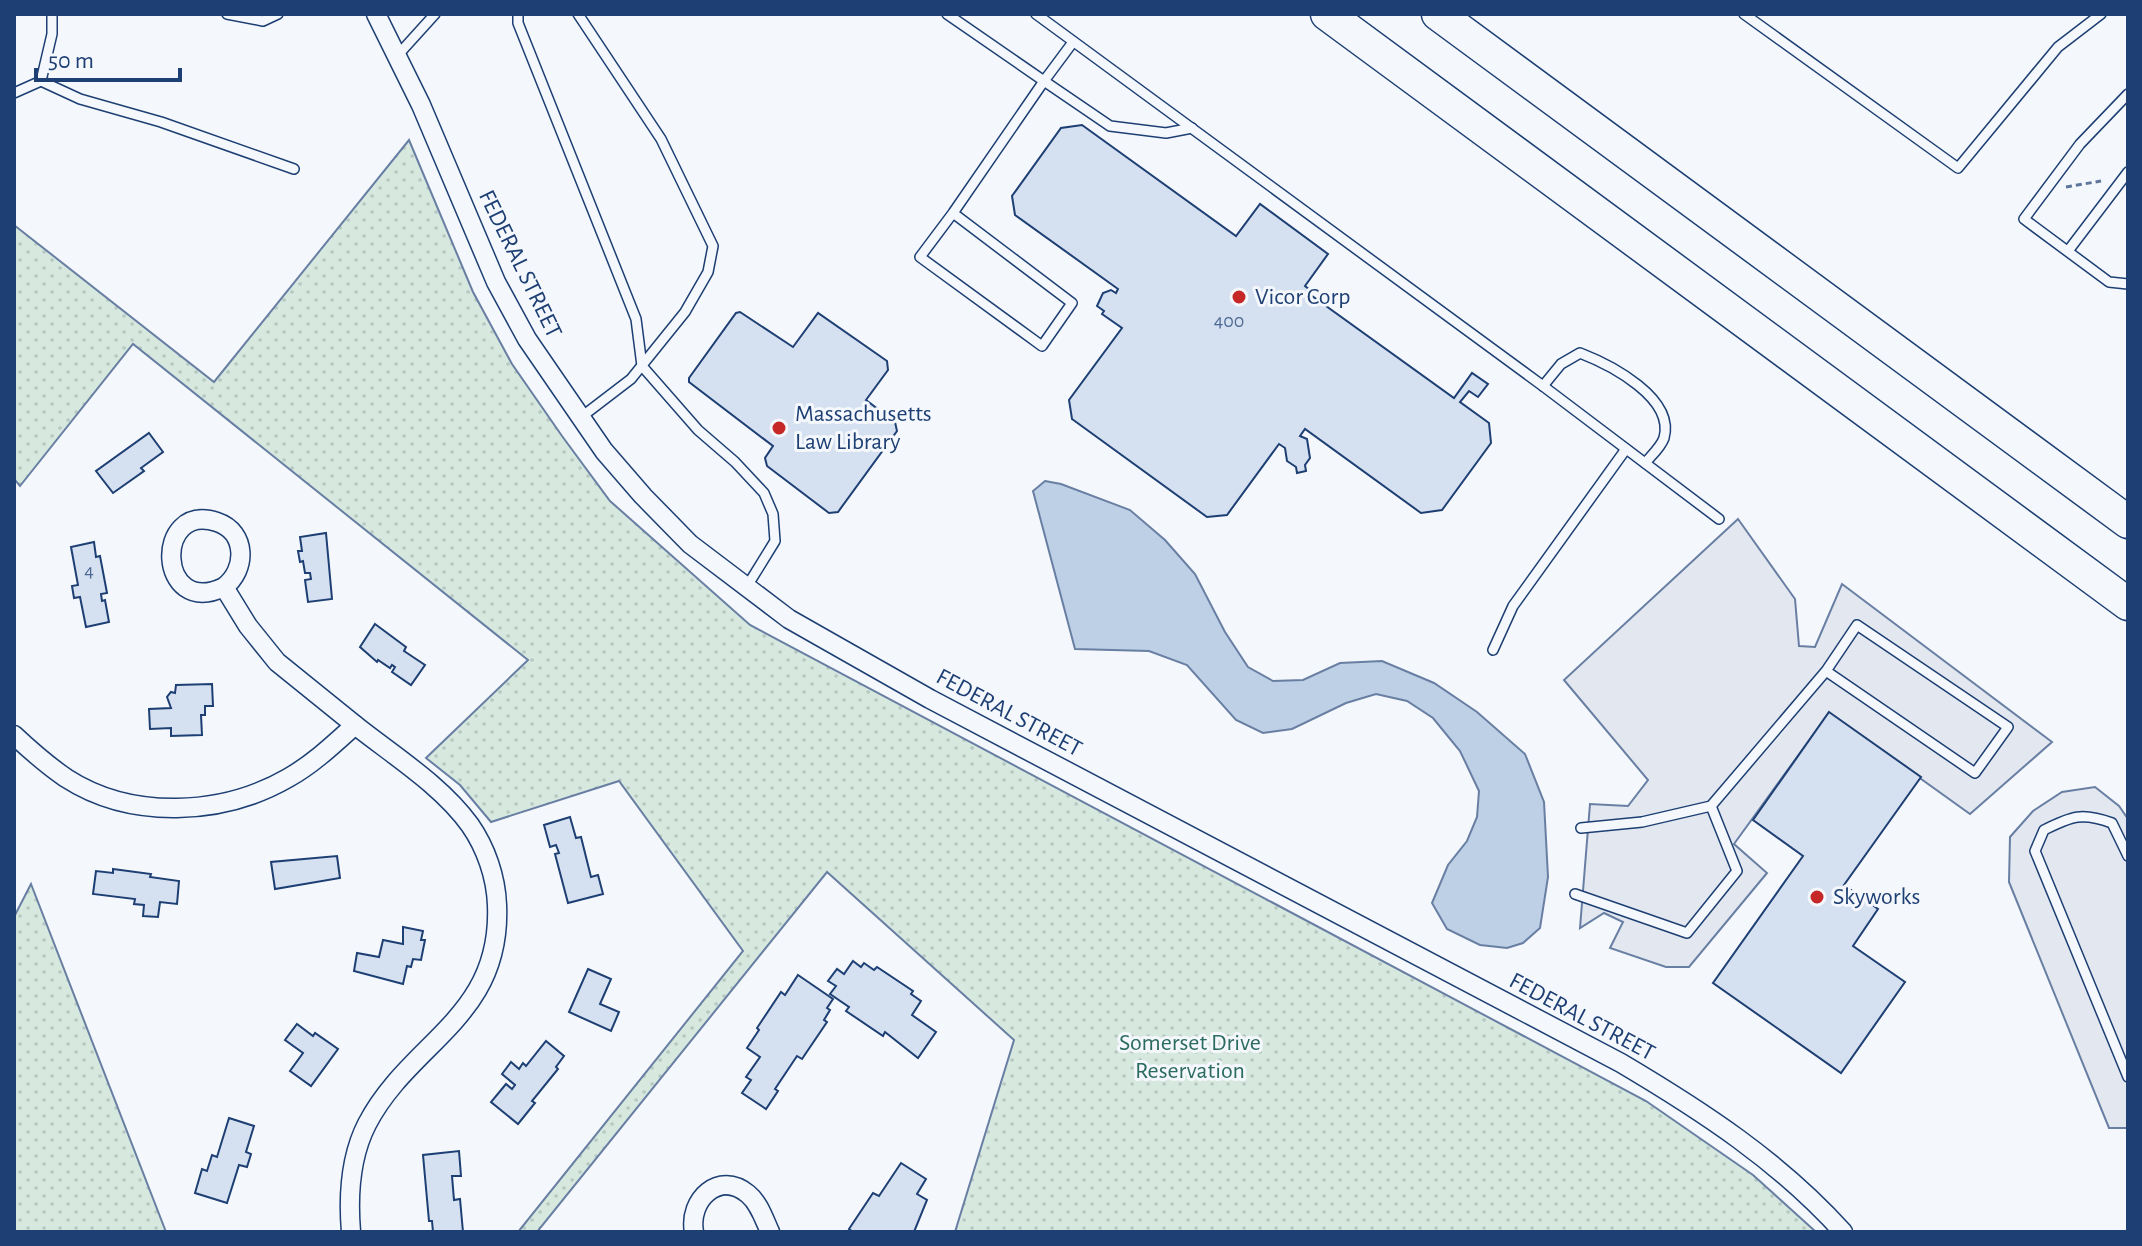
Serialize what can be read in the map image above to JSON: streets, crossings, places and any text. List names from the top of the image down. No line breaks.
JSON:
{"streets":{"street":["FEDERAL STREET"]},"parks":["Somerset Drive Reservation"],"places":["Vicor Corp","Massachusetts Law Library","Skyworks"],"house_numbers":["400","4"],"scale_bar":"50 m"}
